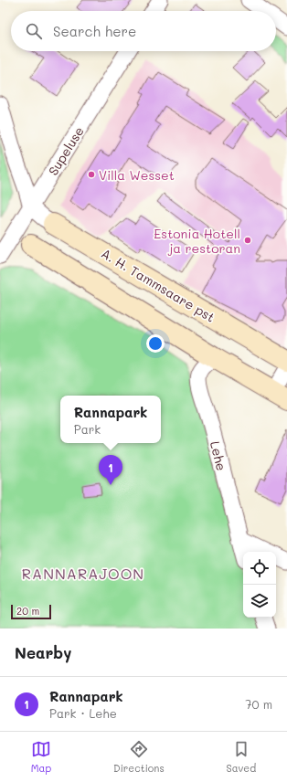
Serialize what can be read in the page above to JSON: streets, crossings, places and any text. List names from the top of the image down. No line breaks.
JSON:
{"streets":{"street":["Supeluse","A. H. Tammsaare pst","Lehe"]},"crossings":[["Supeluse","A. H. Tammsaare pst"]],"districts":["RANNARAJOON"],"places":["Villa Wesset","Estonia Hotell ja restoran"],"scale_bar":"20 m","page":{"search":"Search here","popup":["Rannapark","Park"],"pins":"1","scale":"20 m","heading":"Nearby","list":[{"mark":"1","name":"Rannapark","note":"Park · Lehe","value":"70 m"}],"nav":["Map","Directions","Saved"]}}
